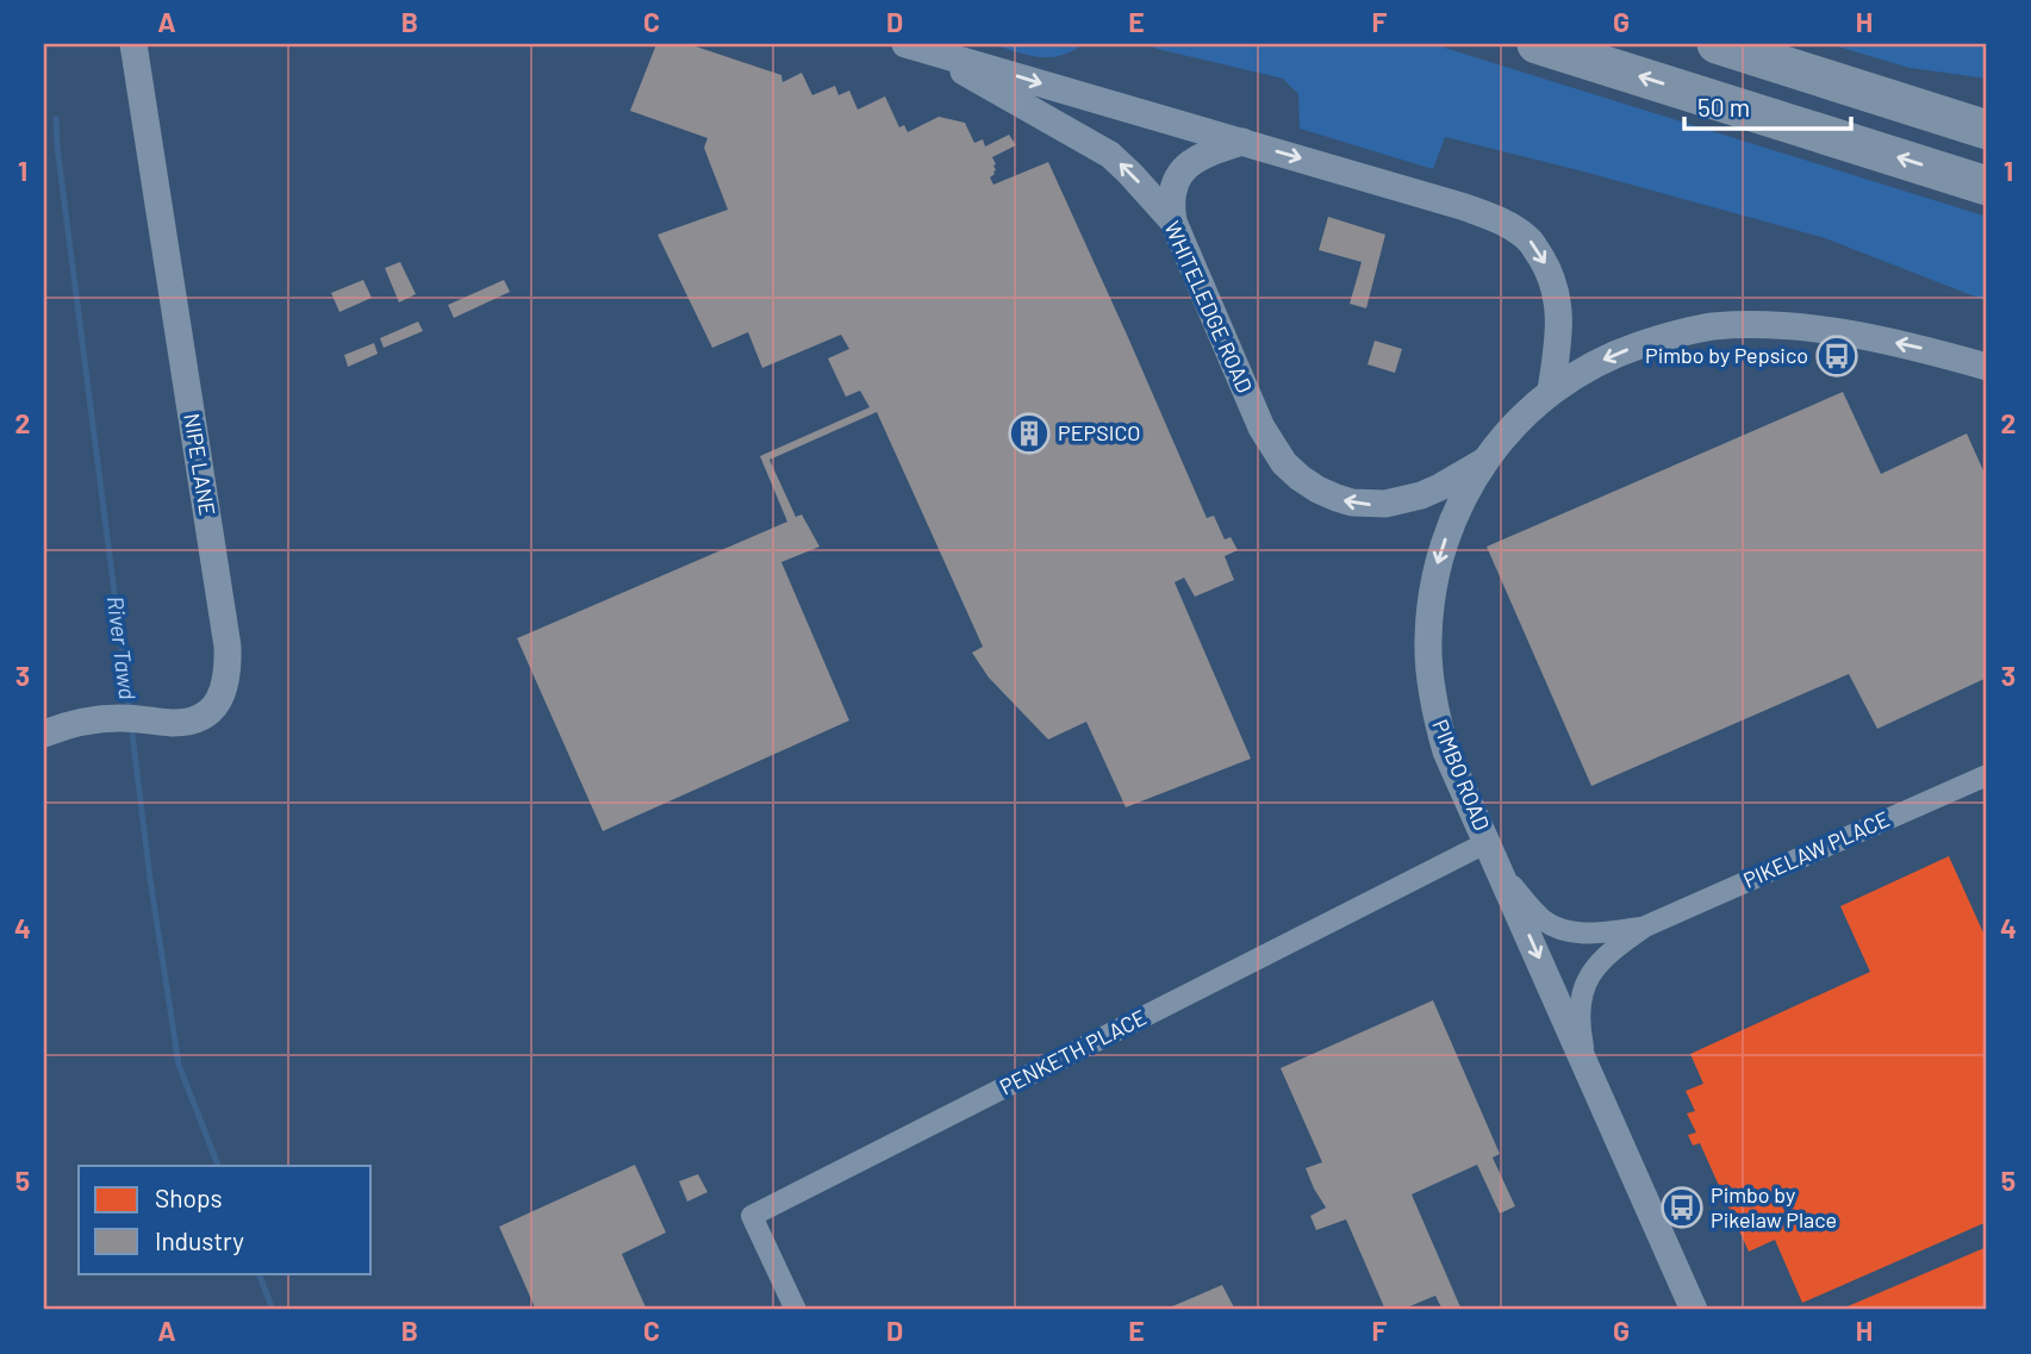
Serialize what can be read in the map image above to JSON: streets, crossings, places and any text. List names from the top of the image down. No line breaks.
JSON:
{"streets":{"street":["WHITELEDGE ROAD","NIPE LANE","PIMBO ROAD","PIKELAW PLACE","PENKETH PLACE"]},"crossings":[["WHITELEDGE ROAD","PIMBO ROAD"],["PIMBO ROAD","PIKELAW PLACE"],["PIMBO ROAD","PENKETH PLACE"],["PIKELAW PLACE","PENKETH PLACE"]],"water":["River Tawd"],"places":{"bus stop":["Pimbo by Pepsico","Pimbo by Pikelaw Place"],"building":["PEPSICO"]},"legend":["Shops","Industry"],"scale_bar":"50 m","grid":{"columns":["A","B","C","D","E","F","G","H"],"rows":["1","2","3","4","5"]}}
